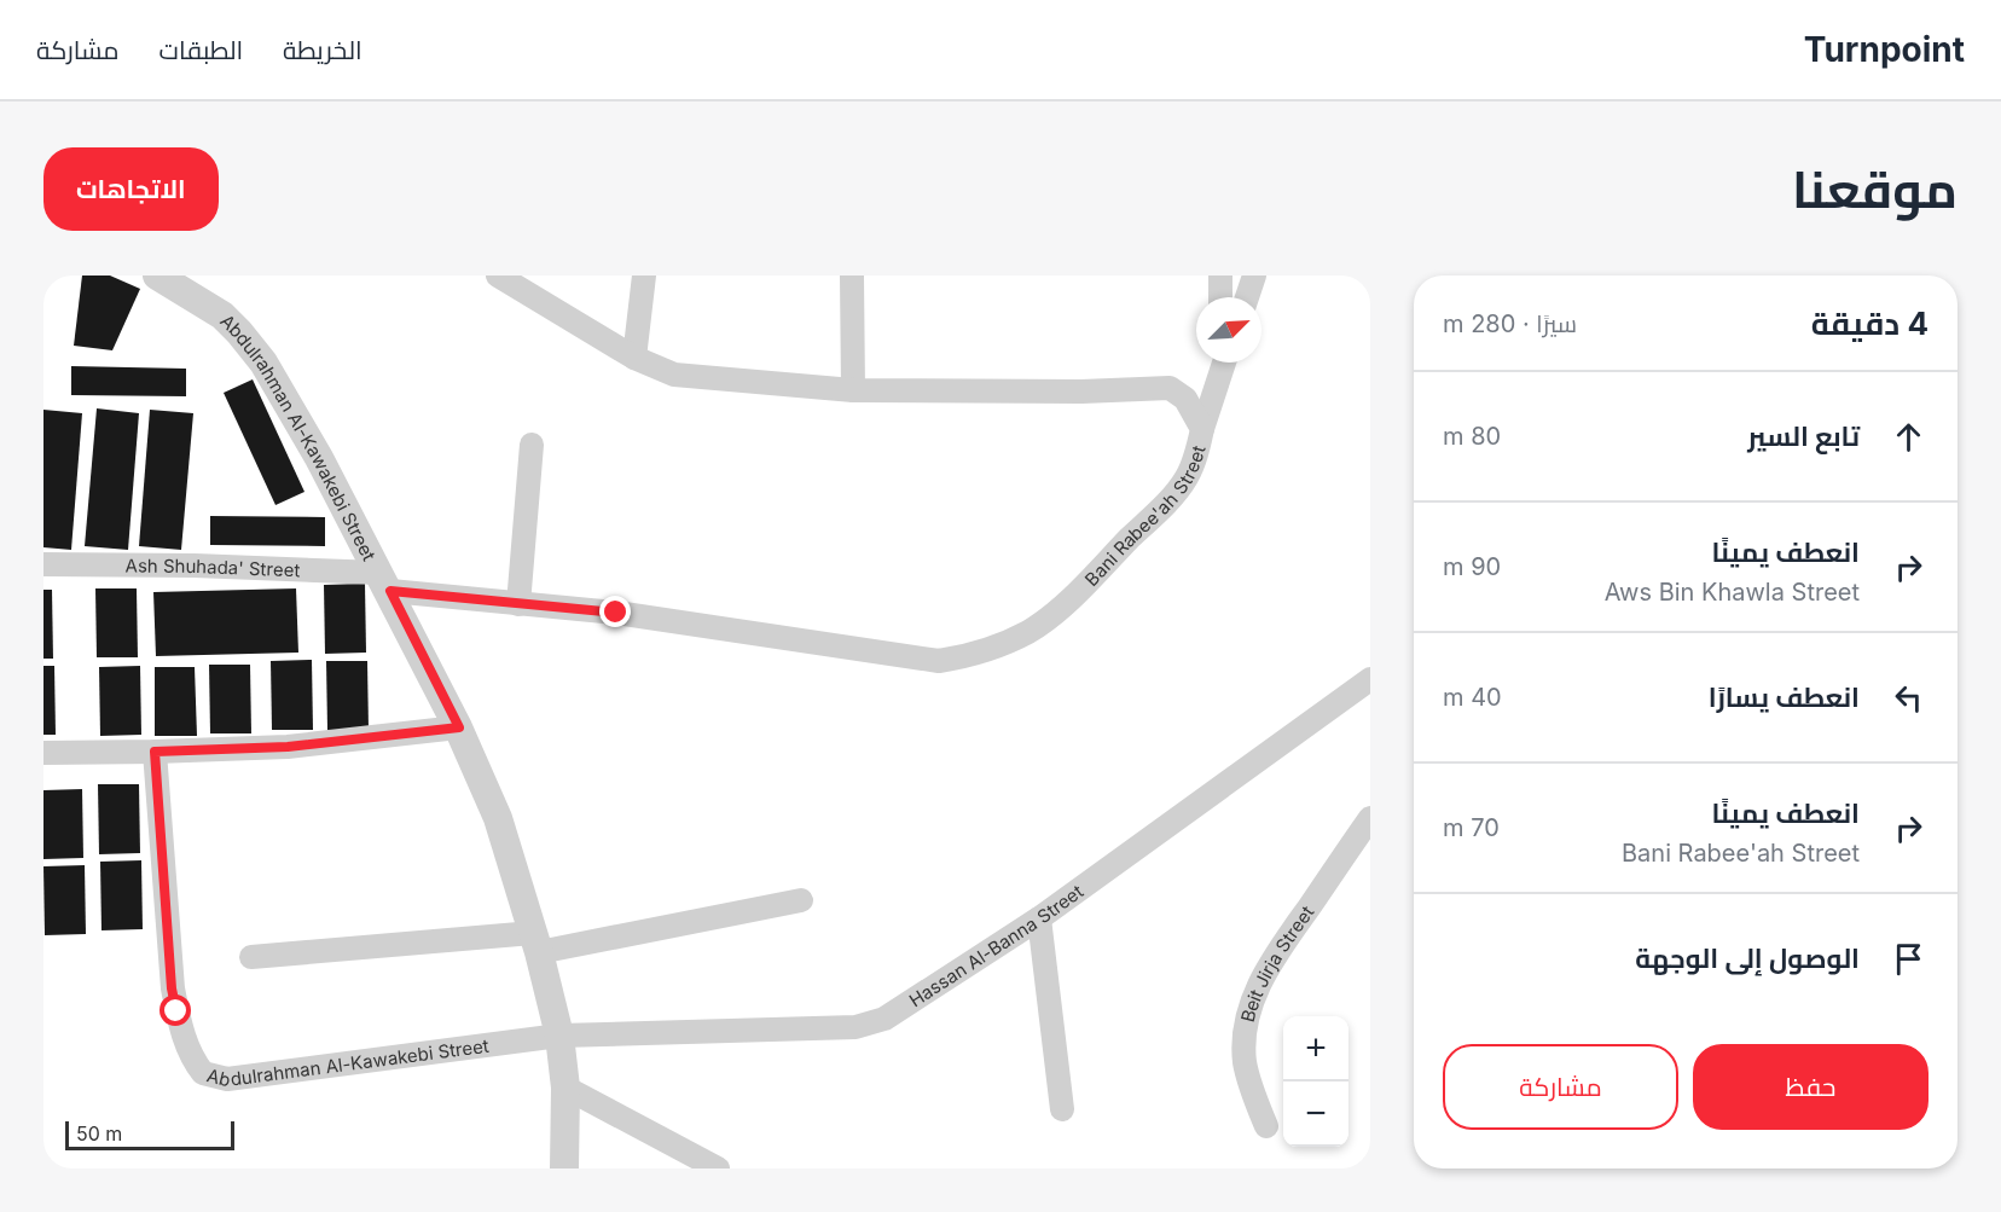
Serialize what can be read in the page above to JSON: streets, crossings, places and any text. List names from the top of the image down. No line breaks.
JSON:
{"streets":{"street":["Abdulrahman Al-Kawakebi Street","Bani Rabee'ah Street","Ash Shuhada' Street","Hassan Al-Banna Street","Beit Jirja Street"]},"crossings":[["Abdulrahman Al-Kawakebi Street","Bani Rabee'ah Street"],["Abdulrahman Al-Kawakebi Street","Ash Shuhada' Street"],["Abdulrahman Al-Kawakebi Street","Hassan Al-Banna Street"],["Bani Rabee'ah Street","Ash Shuhada' Street"]],"scale_bar":"50 m","north":"top right","page":{"header":"Turnpoint","nav":["الخريطة","الطبقات","مشاركة"],"title":"موقعنا","buttons":["الاتجاهات",["حفظ","مشاركة"]],"heading":["4 دقيقة","سيرًا · 280 m"],"list":[["تابع السير","80 m"],["انعطف يمينًا","Aws Bin Khawla Street","90 m"],["انعطف يسارًا","40 m"],["انعطف يمينًا","Bani Rabee'ah Street","70 m"],"الوصول إلى الوجهة"],"map_buttons":["+","−"],"scale":"50 m"}}
